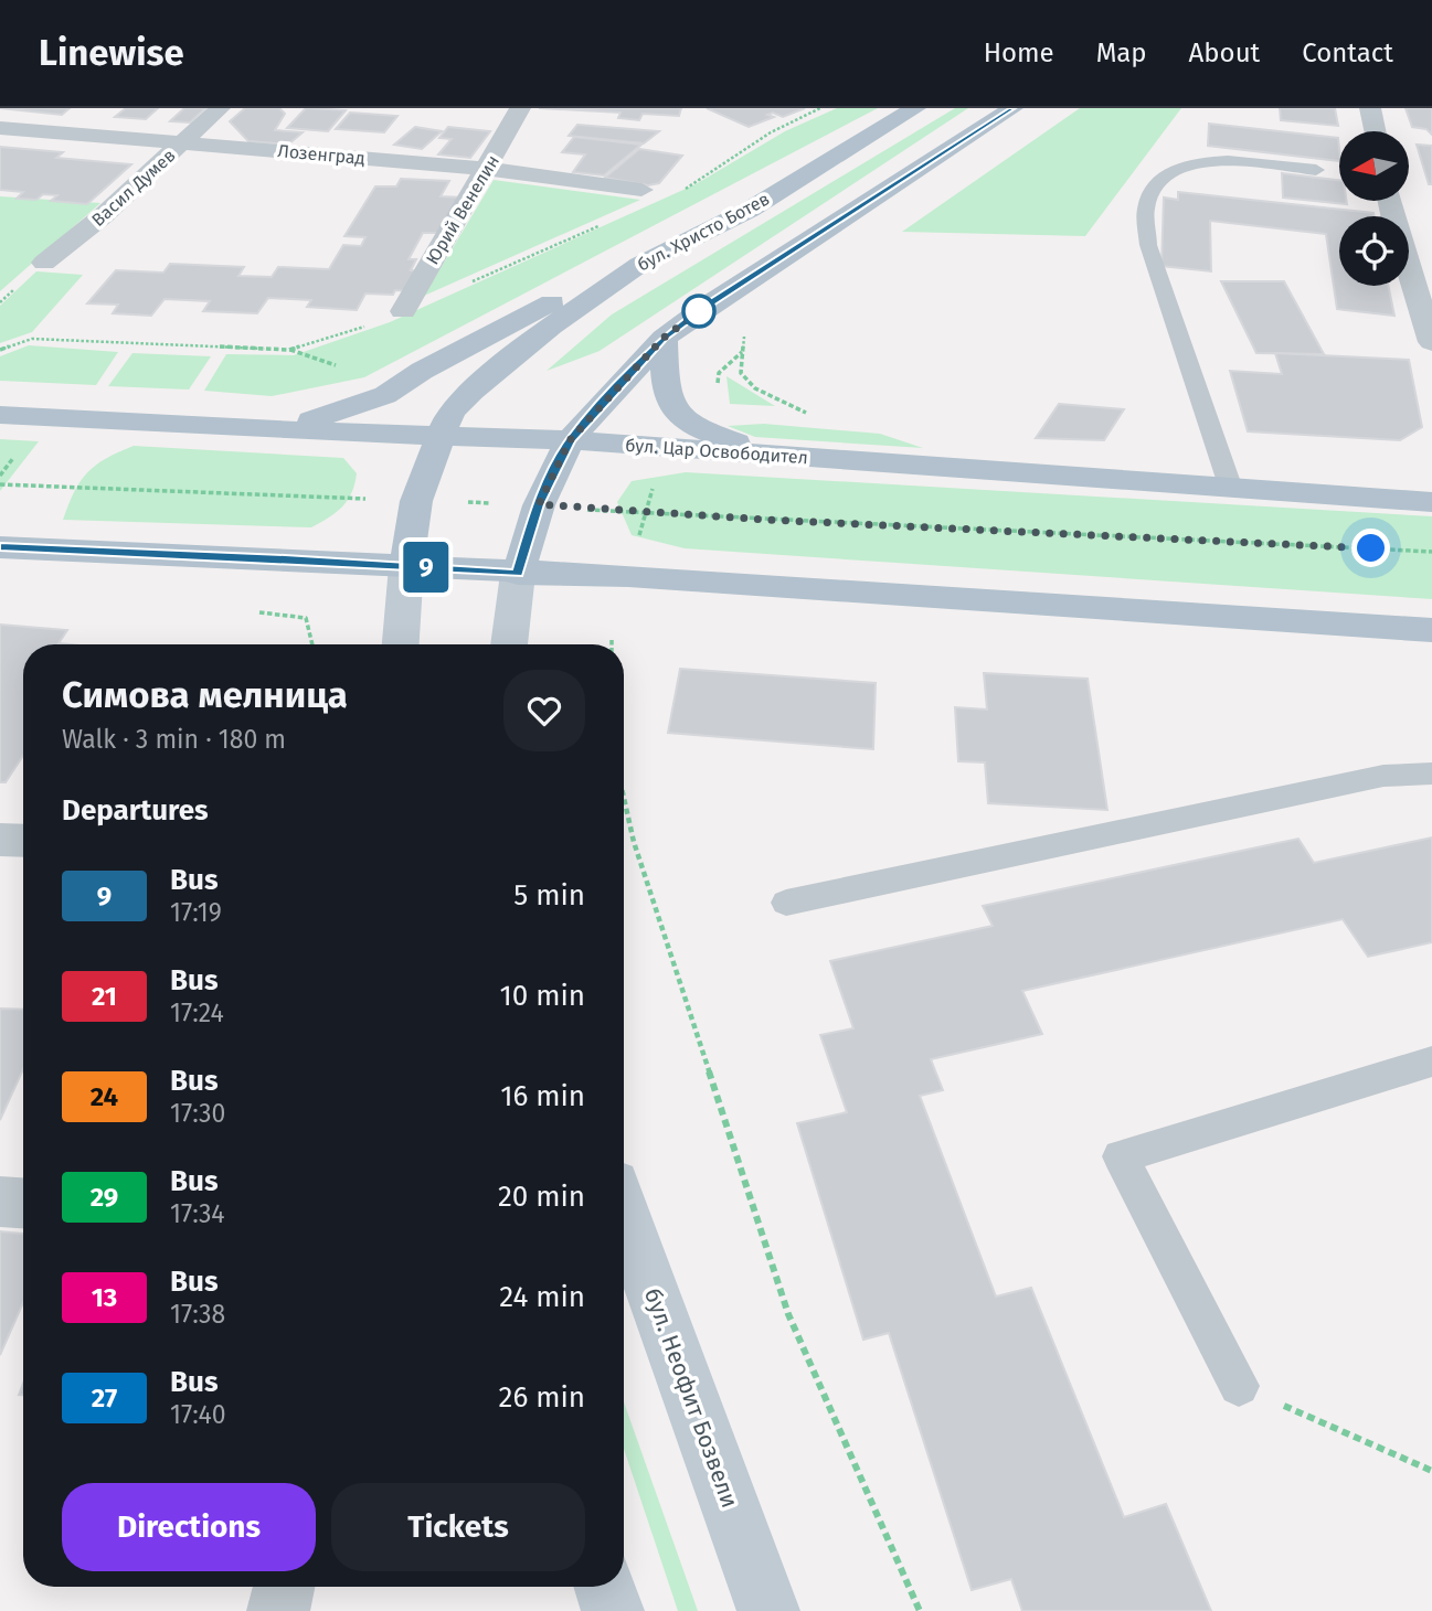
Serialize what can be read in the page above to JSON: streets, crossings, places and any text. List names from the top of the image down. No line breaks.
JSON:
{"streets":{"main road":["бул. Христо Ботев","бул. Цар Освободител","бул. Неофит Бозвели"],"street":["Лозенград","Васил Думев","Юрий Венелин"]},"crossings":[["Лозенград","Васил Думев"],["Лозенград","Юрий Венелин"],["бул. Христо Ботев","бул. Цар Освободител"]],"lines":["bus line 9"],"north":"left","page":{"header":"Linewise","nav":["Home","Map","About","Contact"],"on_map":"9","heading":[["Симова мелница","Walk · 3 min · 180 m"],"Departures"],"list":[{"mark":"9","name":"Bus","note":"17:19","value":"5 min"},{"mark":"21","name":"Bus","note":"17:24","value":"10 min"},{"mark":"24","name":"Bus","note":"17:30","value":"16 min"},{"mark":"29","name":"Bus","note":"17:34","value":"20 min"},{"mark":"13","name":"Bus","note":"17:38","value":"24 min"},{"mark":"27","name":"Bus","note":"17:40","value":"26 min"}],"buttons":["Directions","Tickets"]}}
